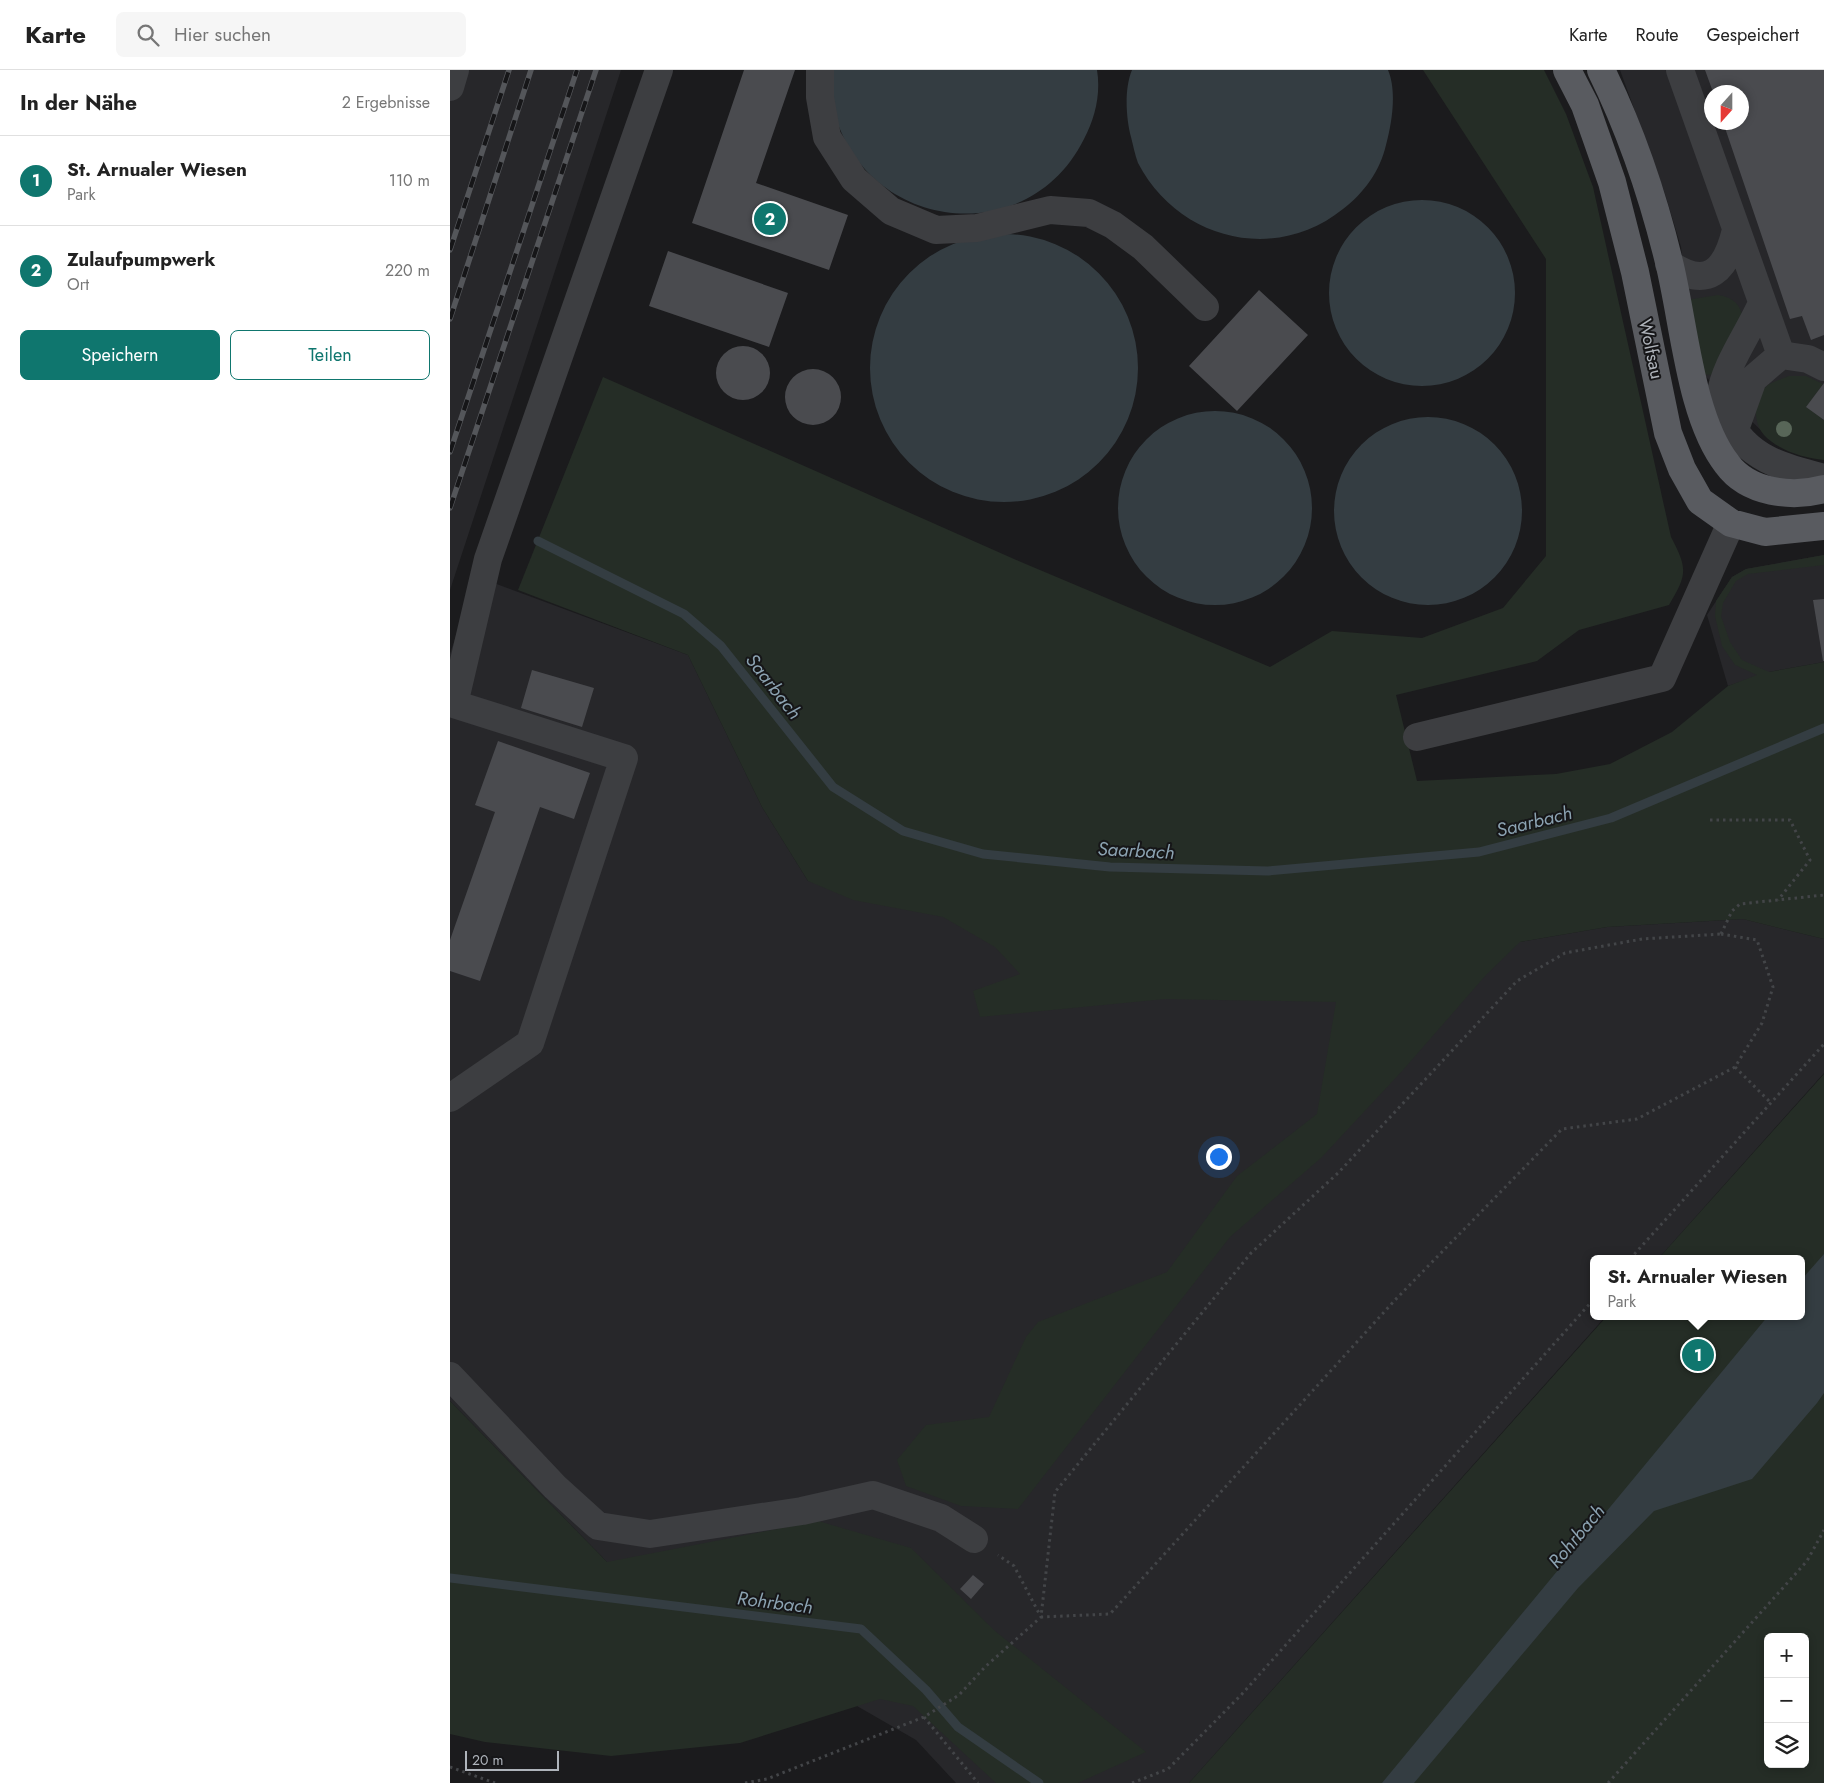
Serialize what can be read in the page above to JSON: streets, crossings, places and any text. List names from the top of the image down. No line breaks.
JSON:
{"streets":{"main road":["Wolfsau"]},"water":["Saarbach","Rohrbach"],"scale_bar":"20 m","north":"bottom","page":{"header":"Karte","search":"Hier suchen","nav":["Karte","Route","Gespeichert"],"heading":["In der Nähe","2 Ergebnisse"],"list":[{"mark":"1","name":"St. Arnualer Wiesen","note":"Park","value":"110 m"},{"mark":"2","name":"Zulaufpumpwerk","note":"Ort","value":"220 m"}],"pins":["2","1"],"buttons":["Speichern","Teilen"],"popup":["St. Arnualer Wiesen","Park"],"map_buttons":["+","−"],"scale":"20 m"}}
